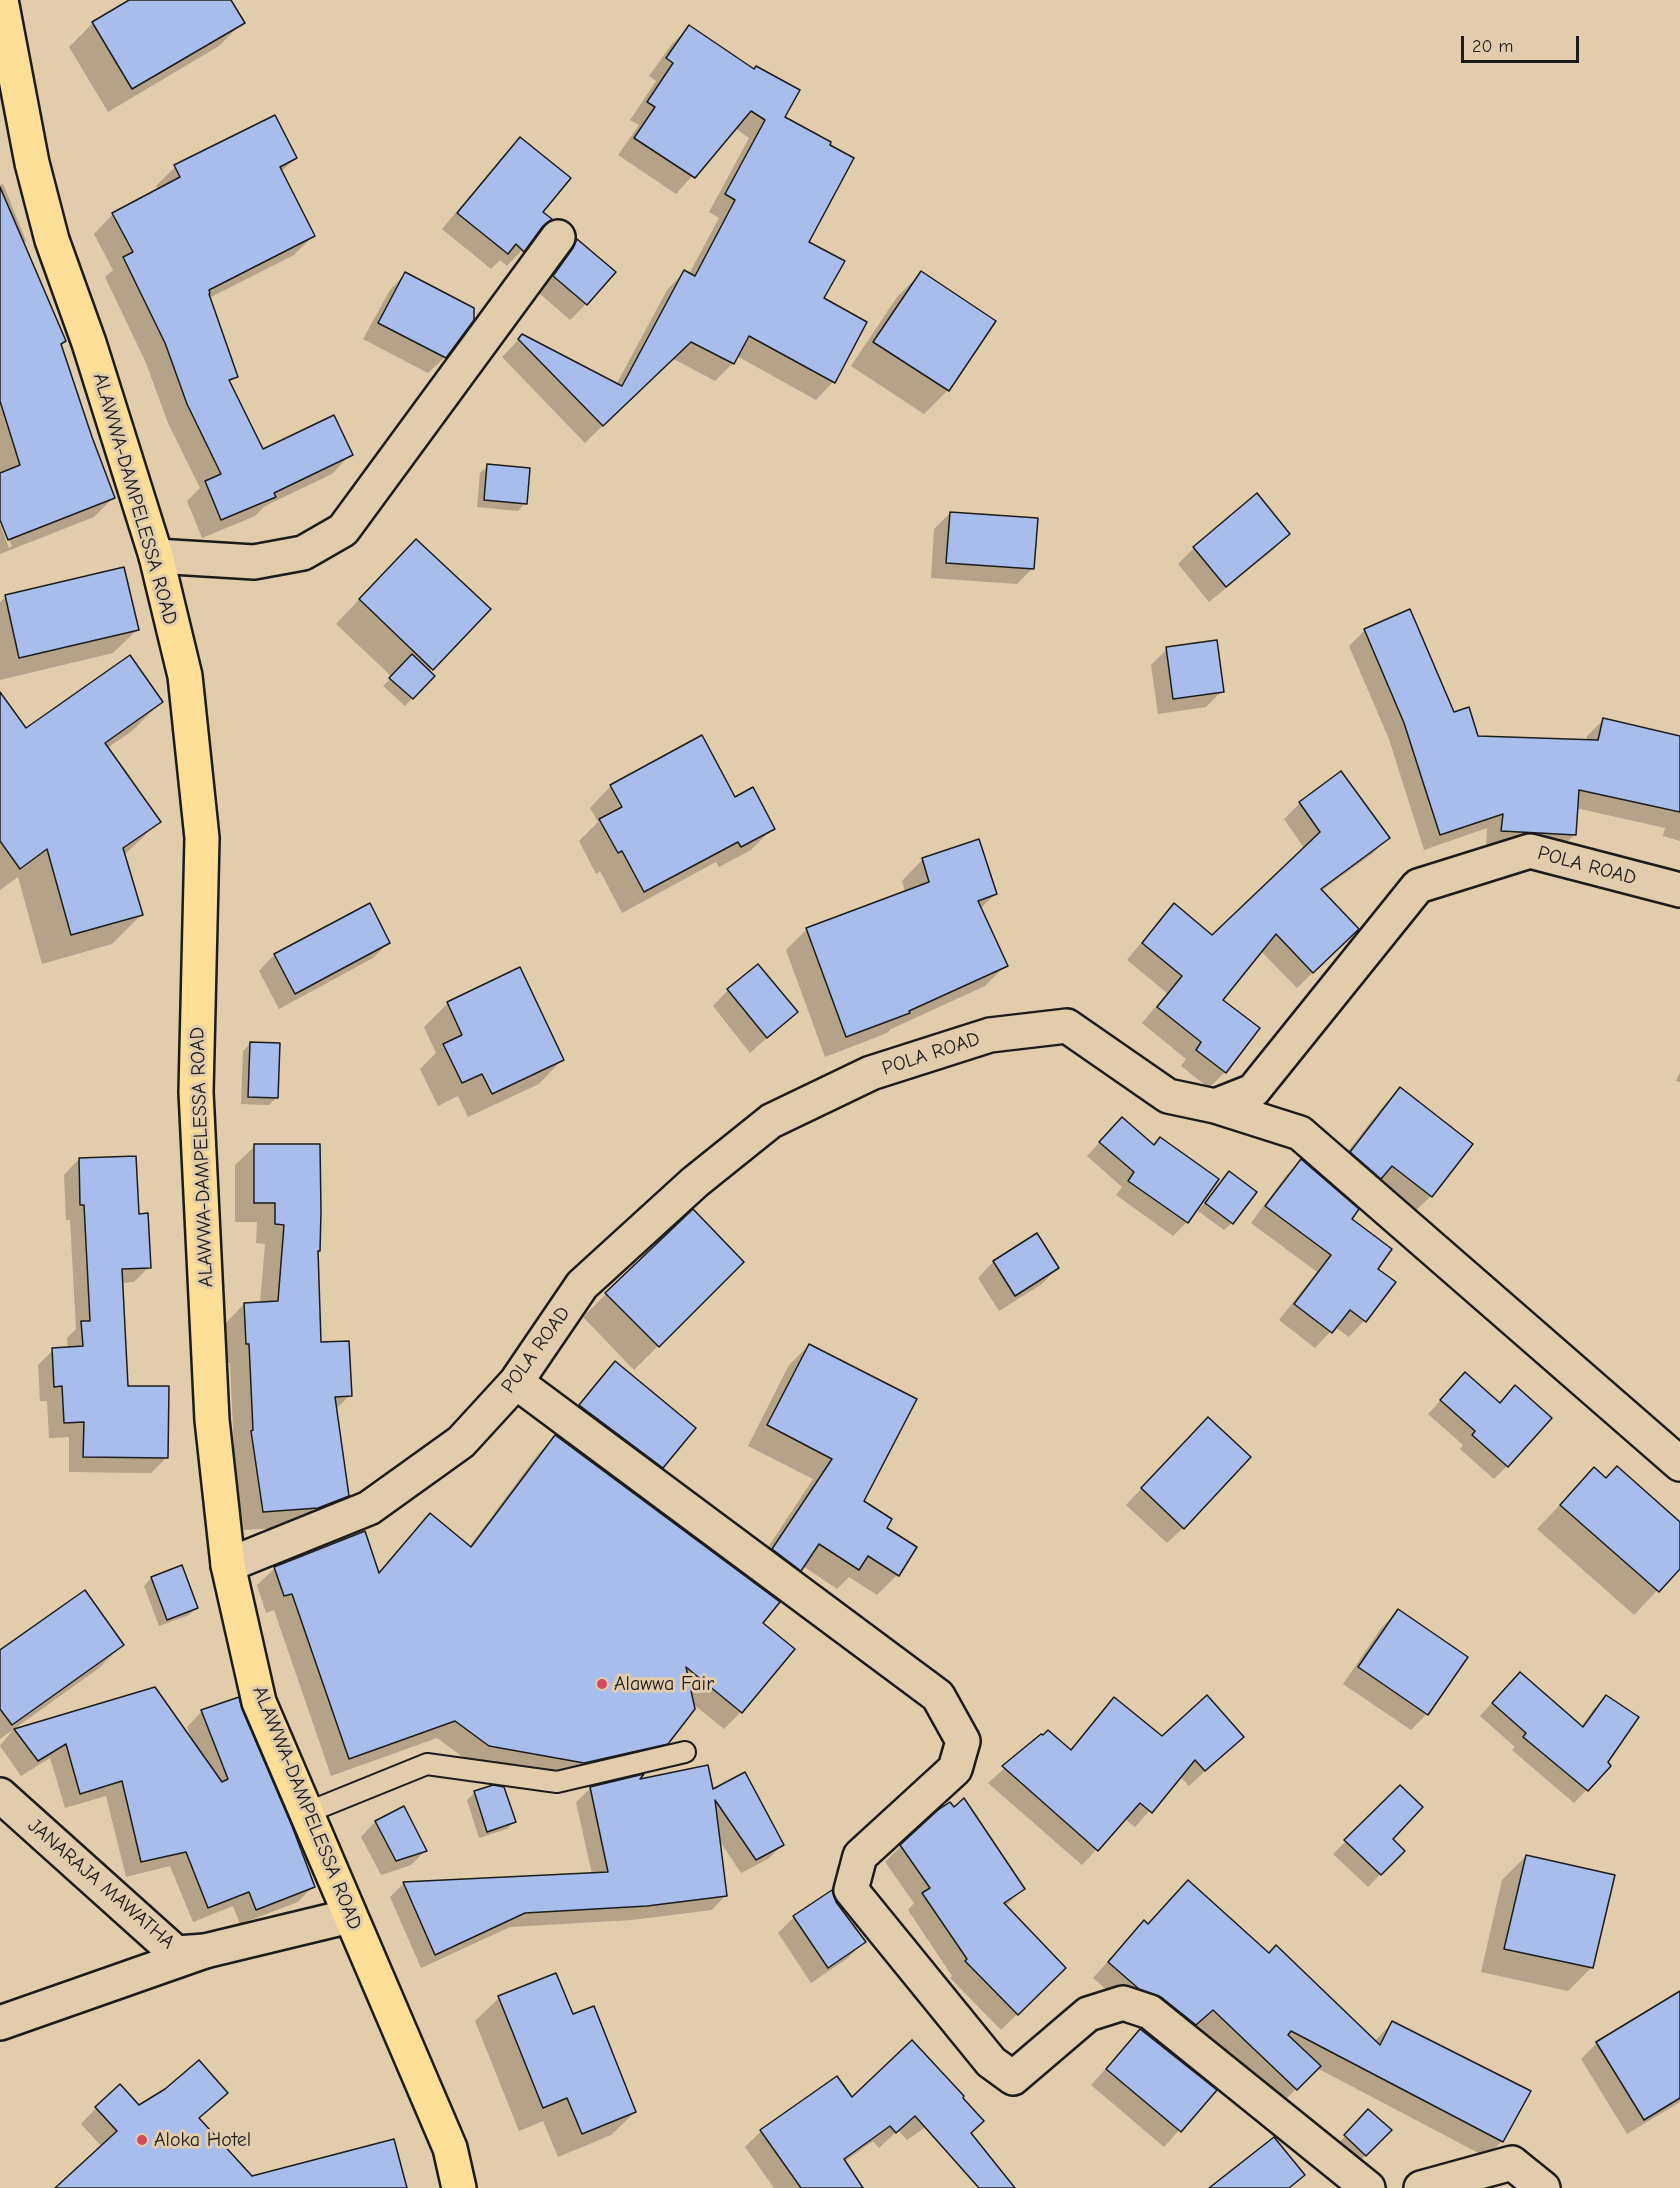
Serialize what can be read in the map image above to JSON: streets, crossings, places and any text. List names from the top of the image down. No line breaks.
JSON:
{"streets":{"main road":["ALAWWA-DAMPELESSA ROAD"],"street":["POLA ROAD","JANARAJA MAWATHA"]},"crossings":[["ALAWWA-DAMPELESSA ROAD","POLA ROAD"],["ALAWWA-DAMPELESSA ROAD","JANARAJA MAWATHA"]],"places":["Alawwa Fair","Aloka Hotel"],"scale_bar":"20 m"}
